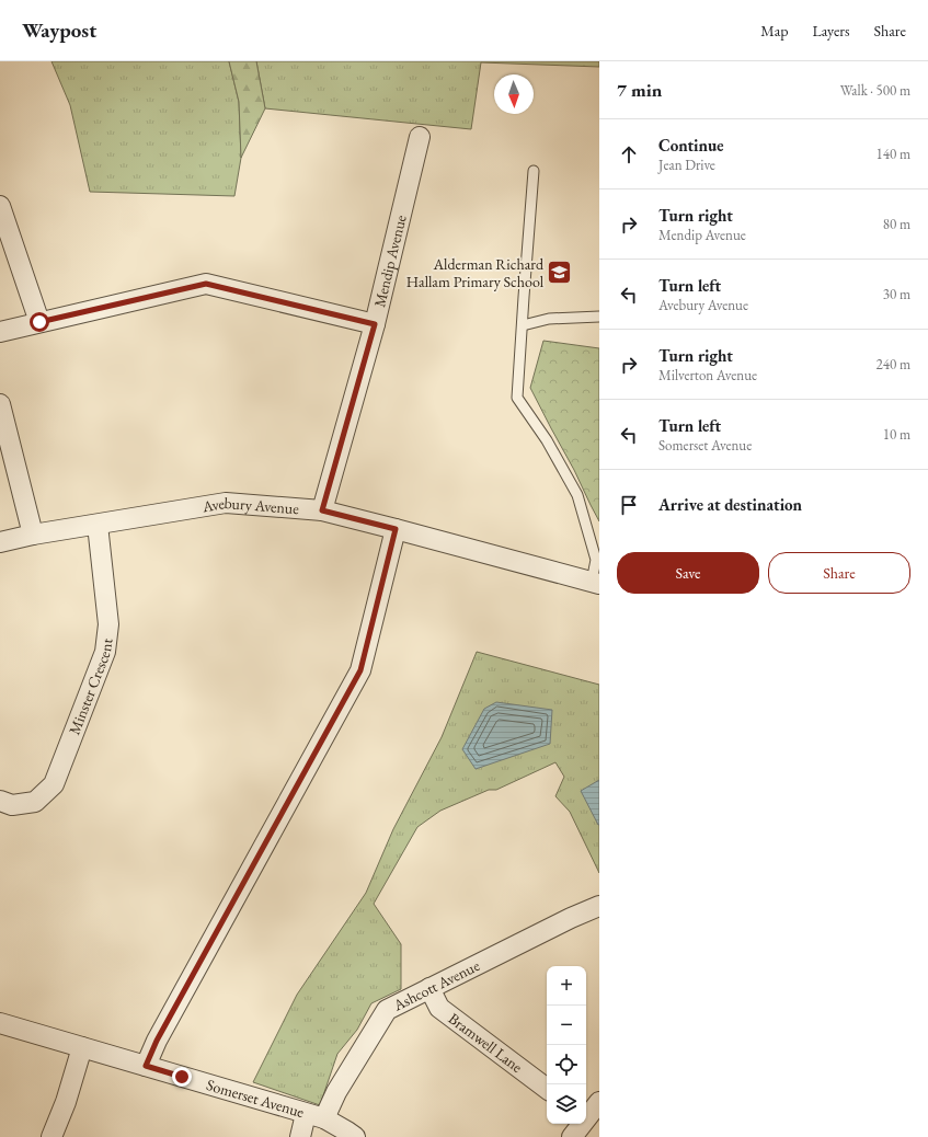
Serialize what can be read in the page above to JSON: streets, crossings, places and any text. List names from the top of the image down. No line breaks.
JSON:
{"streets":{"street":["Mendip Avenue","Avebury Avenue","Minster Crescent","Ashcott Avenue","Bramwell Lane","Somerset Avenue"]},"crossings":[["Mendip Avenue","Avebury Avenue"],["Avebury Avenue","Minster Crescent"],["Ashcott Avenue","Bramwell Lane"],["Ashcott Avenue","Somerset Avenue"]],"places":{"school or university":["Alderman Richard Hallam Primary School"]},"north":"bottom","page":{"header":"Waypost","nav":["Map","Layers","Share"],"heading":["7 min","Walk · 500 m"],"list":[["Continue","Jean Drive","140 m"],["Turn right","Mendip Avenue","80 m"],["Turn left","Avebury Avenue","30 m"],["Turn right","Milverton Avenue","240 m"],["Turn left","Somerset Avenue","10 m"],"Arrive at destination"],"buttons":["Save","Share"],"map_buttons":["+","−"]}}
